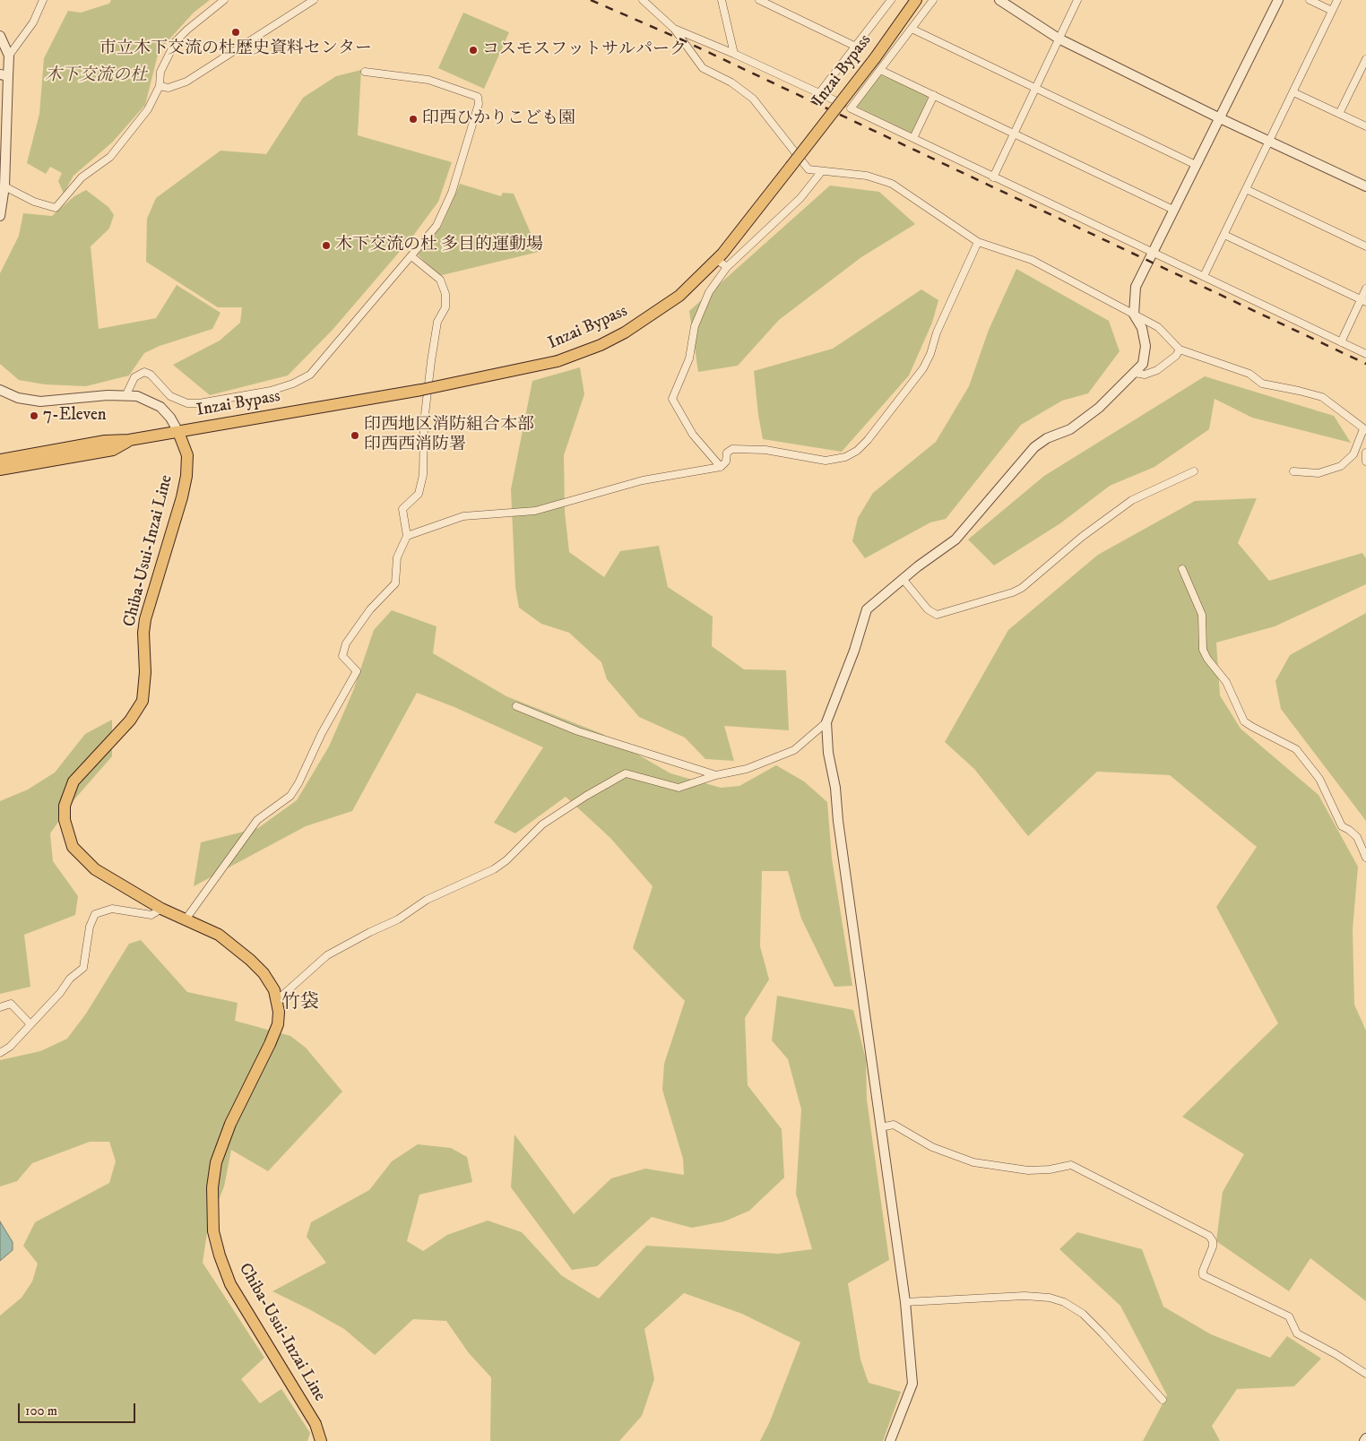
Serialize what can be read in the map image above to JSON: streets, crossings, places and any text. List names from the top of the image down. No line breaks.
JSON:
{"streets":{"main road":["Inzai Bypass","Chiba-Usui-Inzai Line"]},"crossings":[["Inzai Bypass","Chiba-Usui-Inzai Line"]],"districts":["竹袋"],"parks":["木下交流の杜"],"places":["市立木下交流の杜歴史資料センター","コスモスフットサルパーク","印西ひかりこども園","木下交流の杜 多目的運動場","7-Eleven","印西地区消防組合本部 印西西消防署"],"scale_bar":"100 m"}
